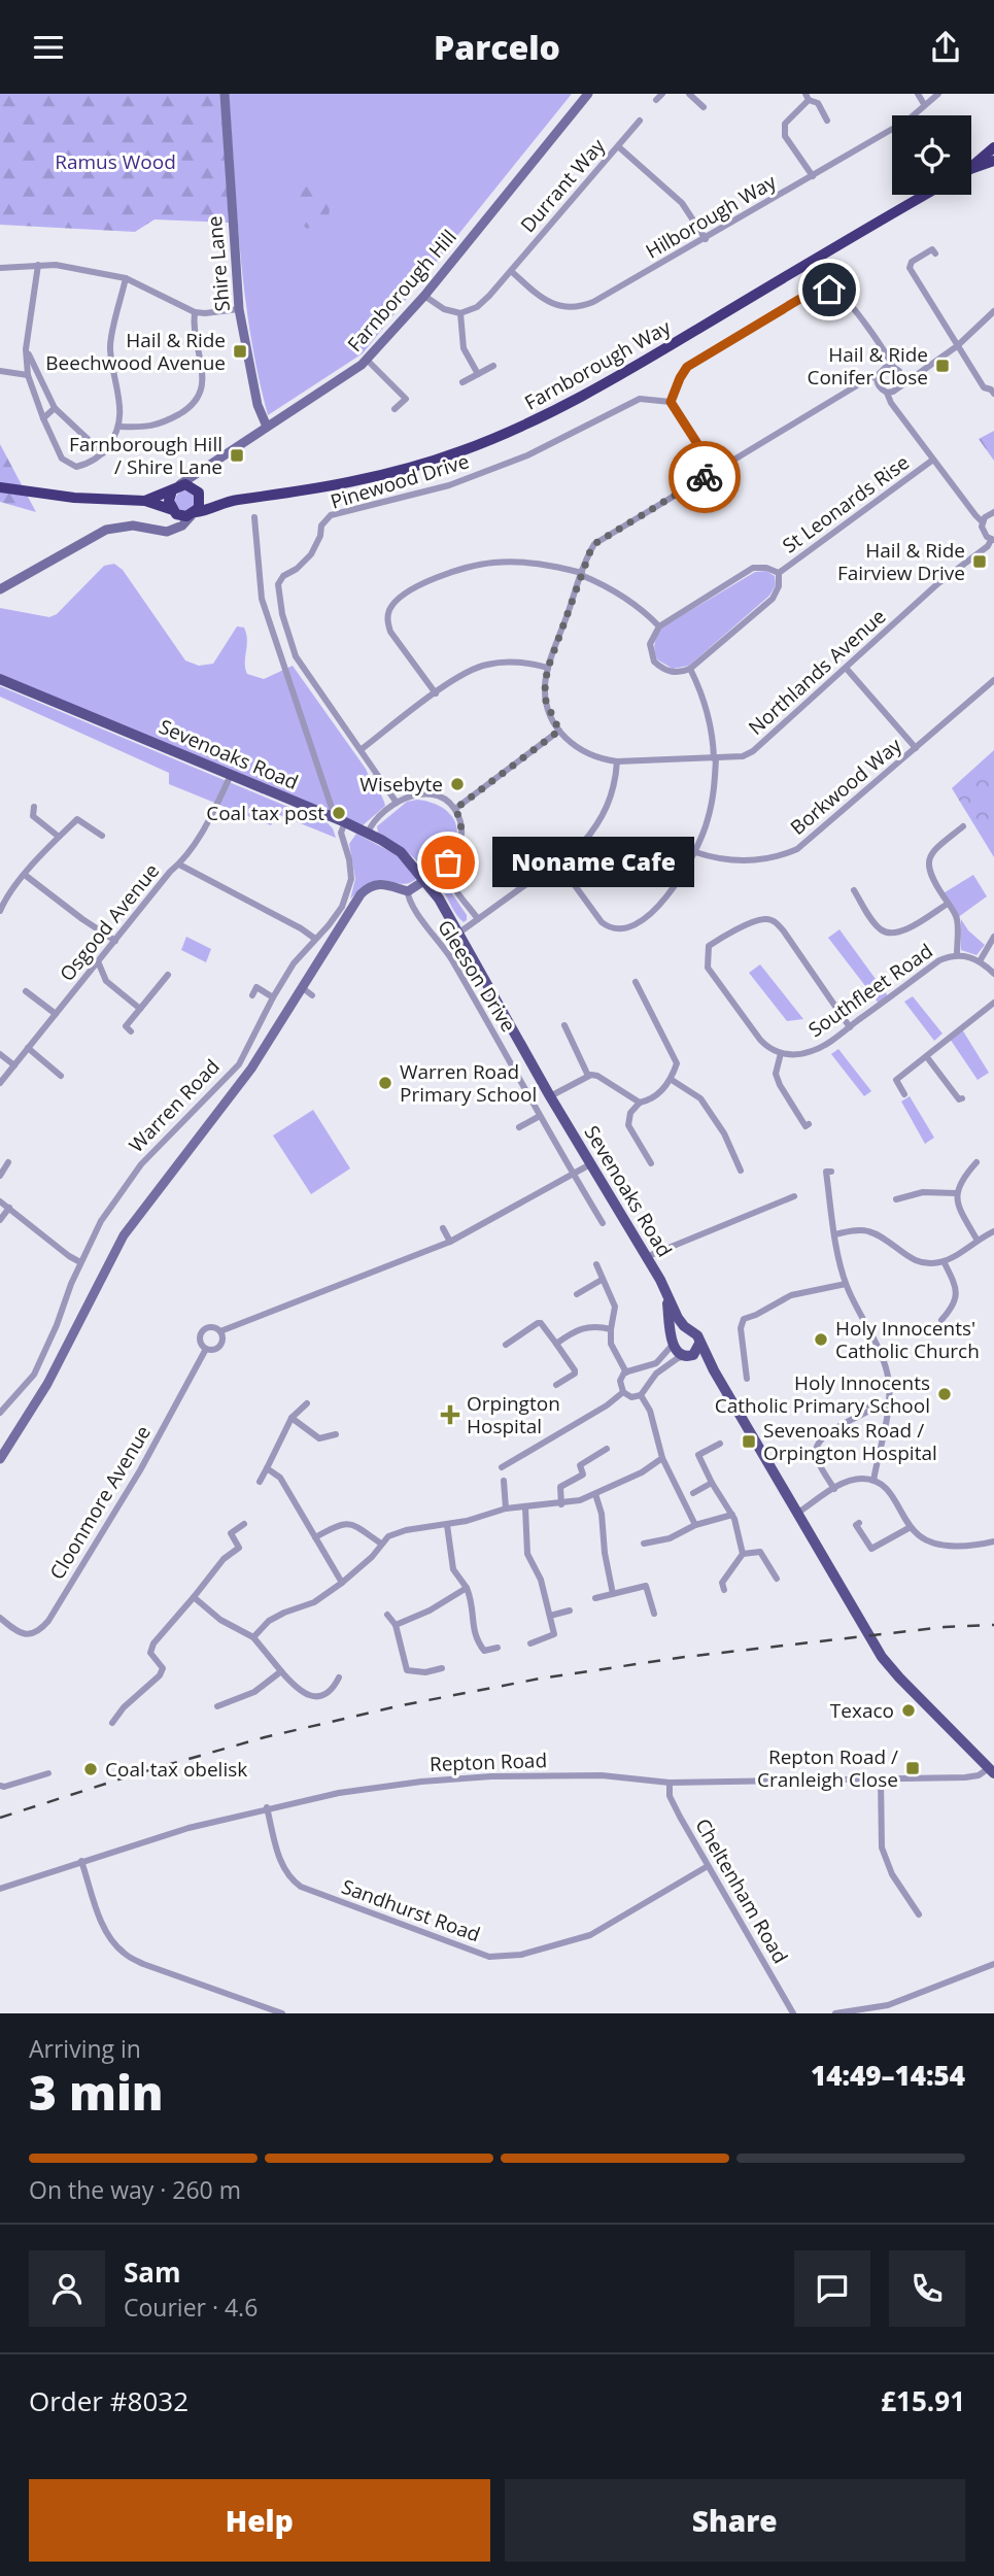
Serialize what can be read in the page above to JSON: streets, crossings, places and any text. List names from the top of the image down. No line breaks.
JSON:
{"streets":{"highway":["Farnborough Way"],"main road":["Sevenoaks Road"],"street":["Durrant Way","Hilborough Way","Shire Lane","Farnborough Hill","Pinewood Drive","St Leonards Rise","Northlands Avenue","Borkwood Way","Osgood Avenue","Gleeson Drive","Southfleet Road","Warren Road","Cloonmore Avenue","Repton Road","Cheltenham Road","Sandhurst Road"]},"crossings":[["Durrant Way","Hilborough Way"],["Shire Lane","Farnborough Hill"],["Farnborough Hill","Farnborough Way"],["Sevenoaks Road","Osgood Avenue"],["Sevenoaks Road","Warren Road"],["Sevenoaks Road","Cloonmore Avenue"],["Gleeson Drive","Warren Road"],["Gleeson Drive","Cloonmore Avenue"],["Repton Road","Cheltenham Road"],["Repton Road","Sandhurst Road"],["Cheltenham Road","Sandhurst Road"]],"parks":["Ramus Wood"],"places":{"transit":["Hail & Ride Beechwood Avenue","Hail & Ride Conifer Close","Farnborough Hill / Shire Lane","Hail & Ride Fairview Drive","Sevenoaks Road / Orpington Hospital","Repton Road / Cranleigh Close"],"other":["Wisebyte","Coal tax post","Noname Cafe","Warren Road Primary School","Holy Innocents' Catholic Church","Holy Innocents Catholic Primary School","Texaco","Coal tax obelisk"],"health":["Orpington Hospital"]},"page":{"header":"Parcelo","bubble":"Noname Cafe","heading":["3 min","Arriving in","14:49–14:54"],"panel":["Sam","Courier · 4.6","Order #8032","£15.91"],"bar":"On the way · 260 m","buttons":["Help","Share"]}}
